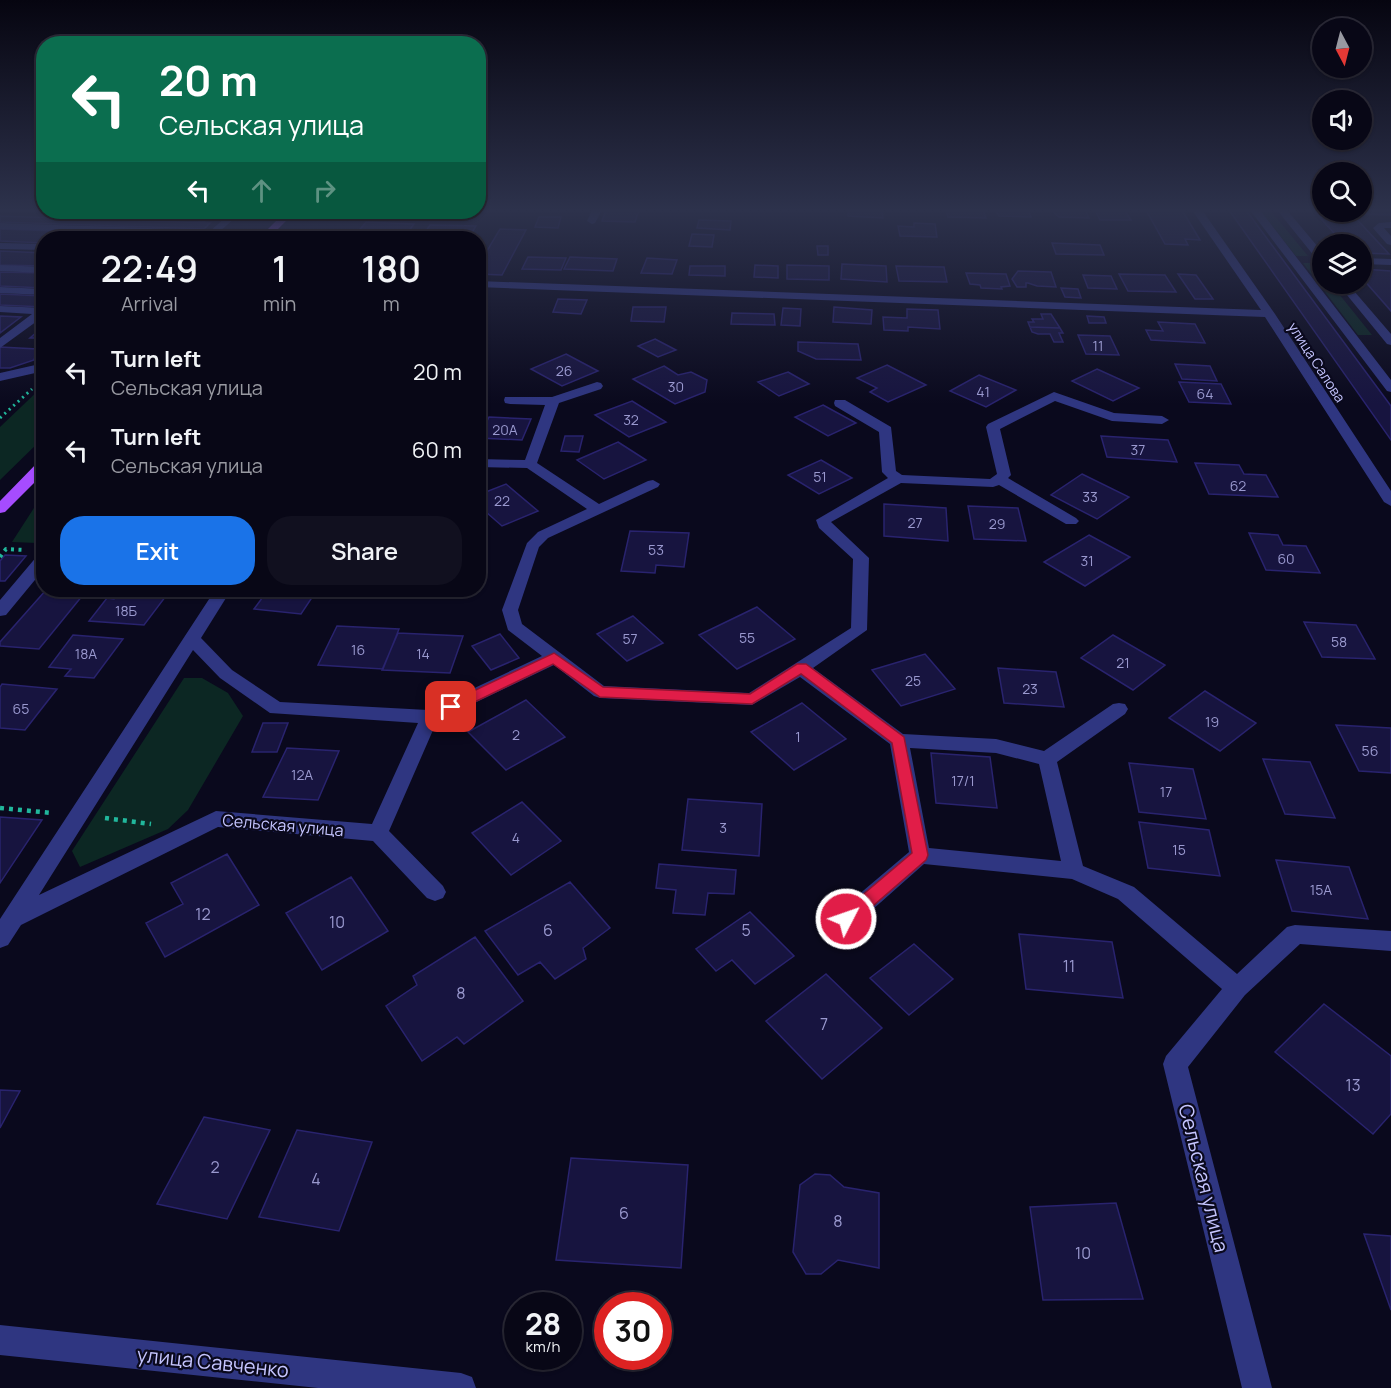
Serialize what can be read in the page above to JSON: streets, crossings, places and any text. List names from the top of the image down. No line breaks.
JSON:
{"streets":{"street":["улица Салова","Сельская улица","улица Савченко"]},"house_numbers":["11","26","30","41","64","32","20А","37","51","62","33","22","27","29","53","60","31","18Б","55","57","58","16","18А","14","21","25","23","65","19","2","1","56","12А","17/1","17","3","4","15","15А","12","10","6","5","11","8","7","13","2","4","6","8","10"],"north":"bottom","page":{"turn":["20 m","Сельская улица"],"eta":["22:49","Arrival","1","min","180","m"],"list":[{"name":"Turn left","note":"Сельская улица","value":"20 m"},{"name":"Turn left","note":"Сельская улица","value":"60 m"}],"buttons":["Exit","Share"],"speed":"28 km/h","limit":"30"}}
